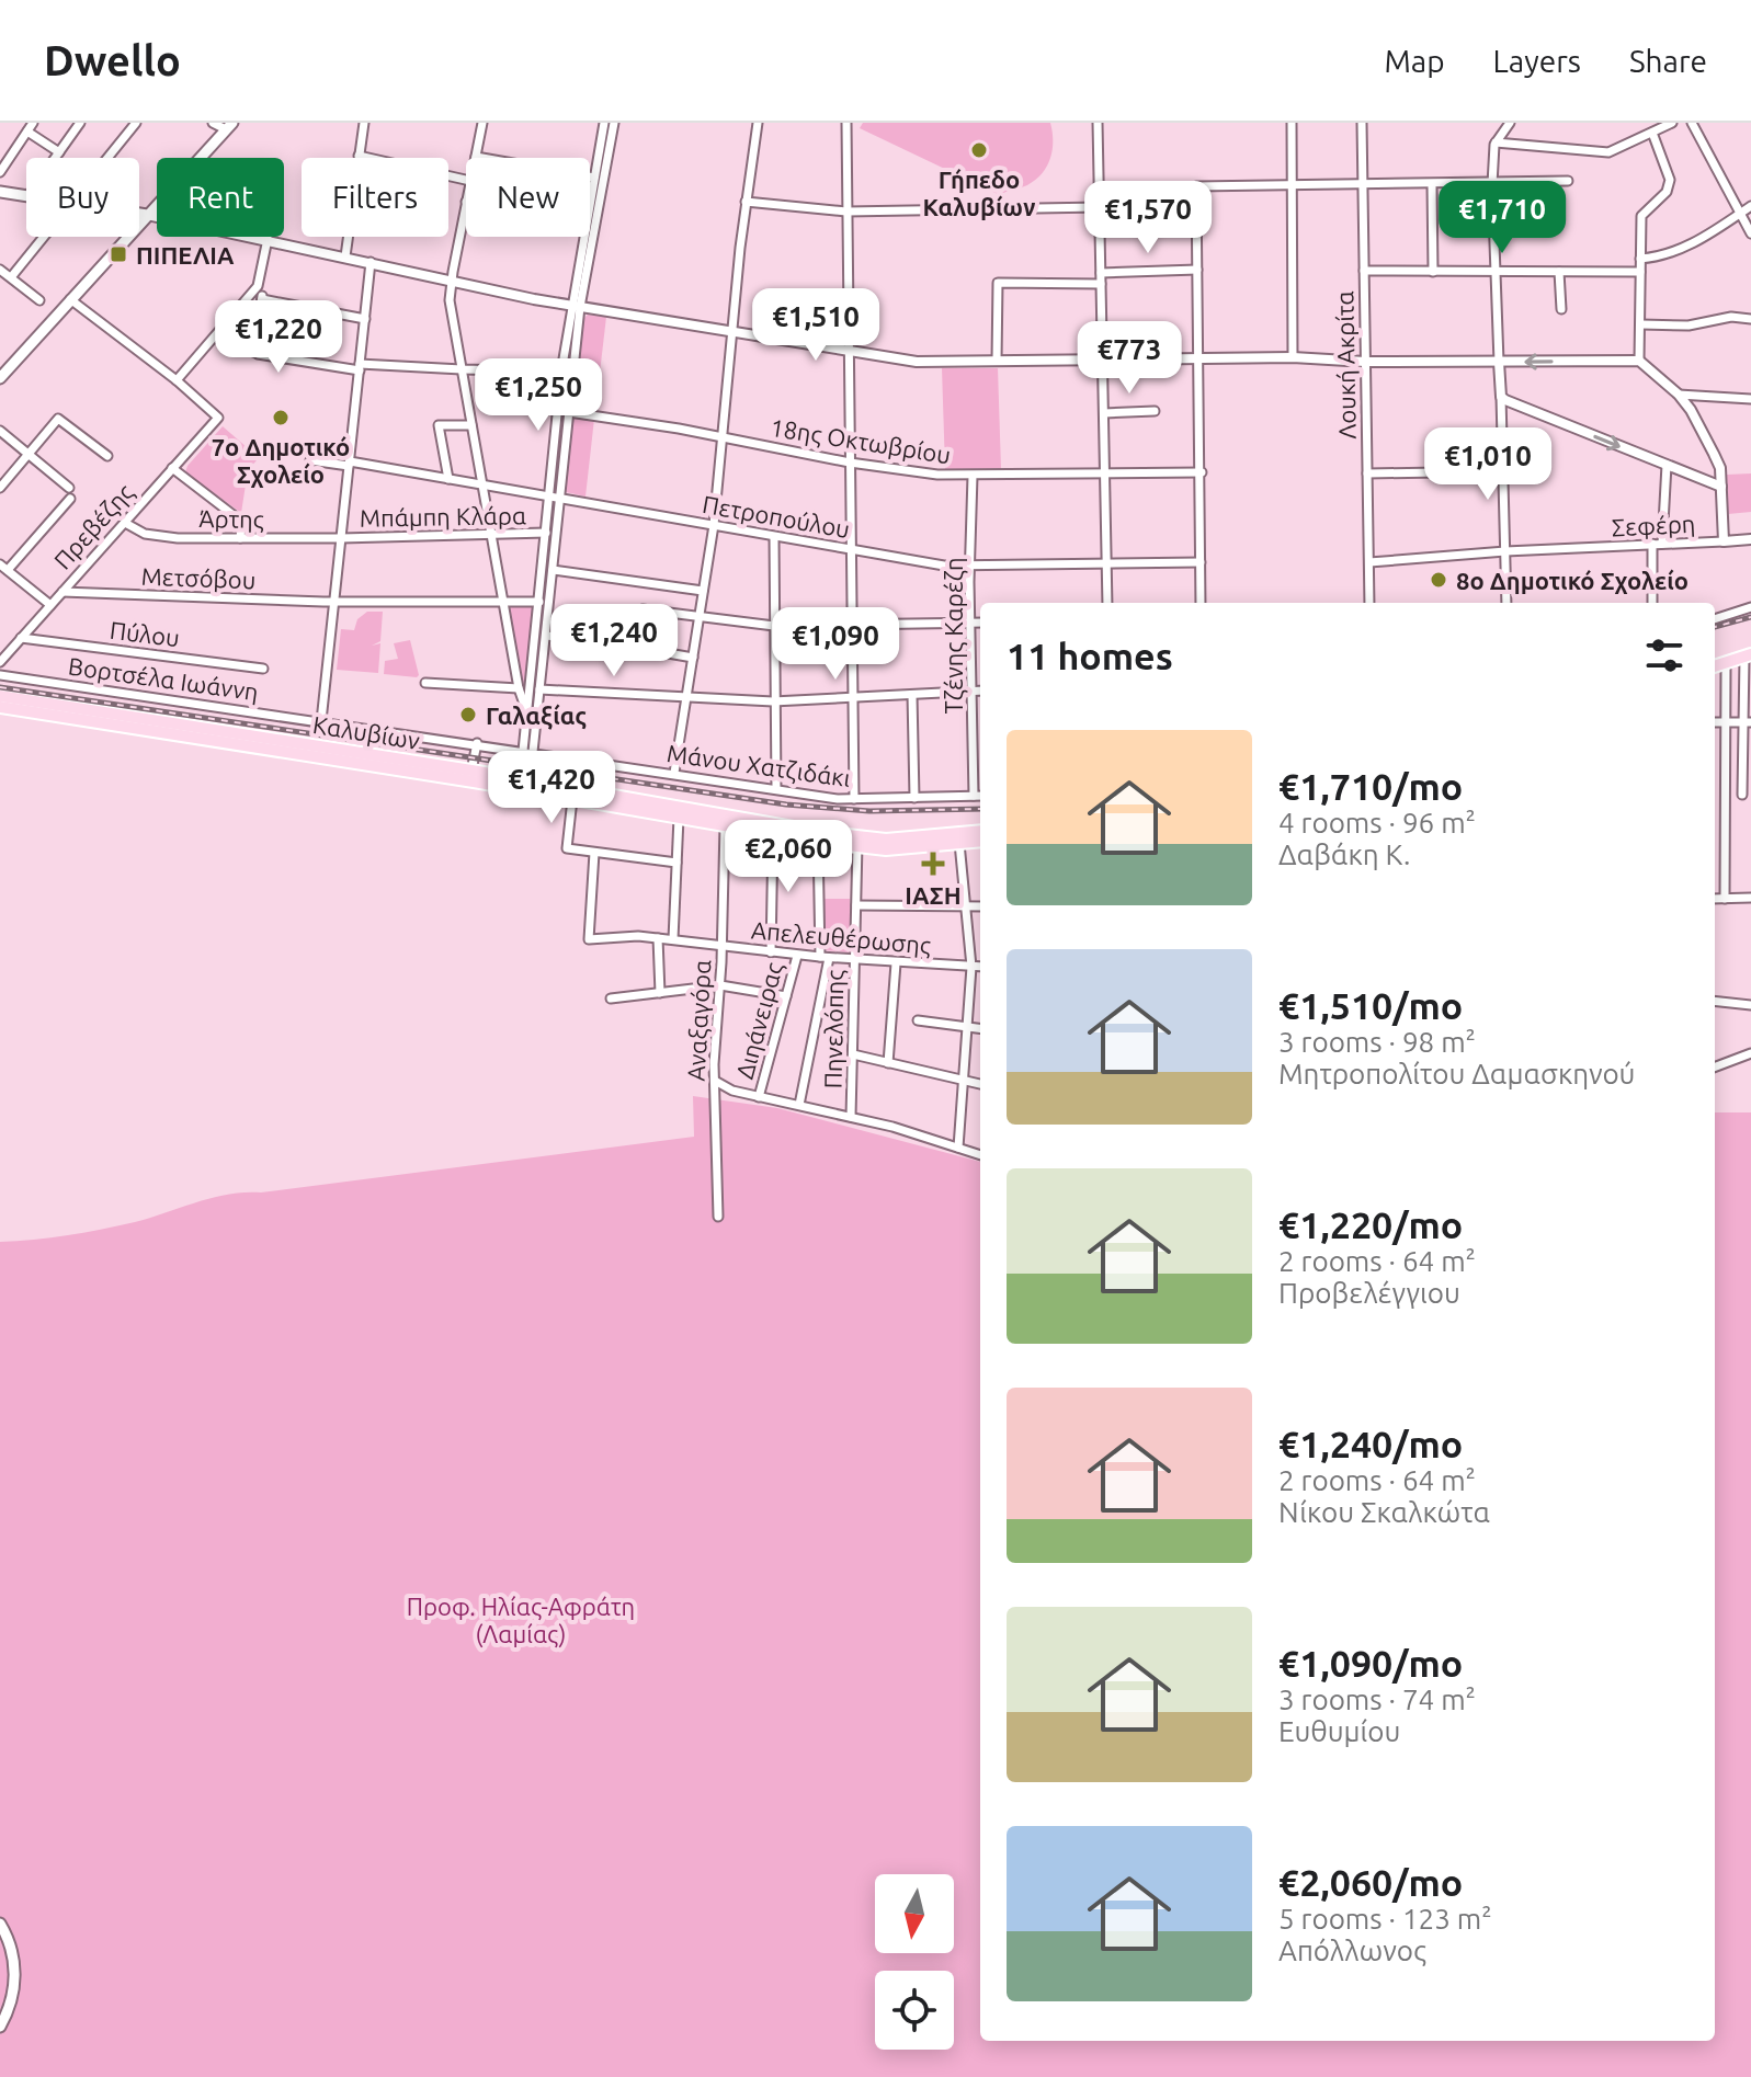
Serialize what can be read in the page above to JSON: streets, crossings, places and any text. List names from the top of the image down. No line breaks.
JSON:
{"streets":{"main road":["Καλυβίων"],"street":["Λουκή Ακρίτα","18ης Οκτωβρίου","Μπάμπη Κλάρα","Πετροπούλου","Άρτης","Σεφέρη","Πρεβέζης","Μετσόβου","Πύλου","Τζένης Καρέζη","Βορτσέλα Ιωάννη","Μάνου Χατζιδάκι","Απελευθέρωσης","Αναξαγόρα","Διηάνειρας","Πηνελόπης"]},"crossings":[["Λουκή Ακρίτα","Σεφέρη"],["18ης Οκτωβρίου","Τζένης Καρέζη"],["Μπάμπη Κλάρα","Άρτης"],["Πετροπούλου","Τζένης Καρέζη"],["Άρτης","Πρεβέζης"],["Πρεβέζης","Μετσόβου"],["Πρεβέζης","Πύλου"],["Τζένης Καρέζη","Μάνου Χατζιδάκι"],["Βορτσέλα Ιωάννη","Μάνου Χατζιδάκι"],["Καλυβίων","Αναξαγόρα"],["Καλυβίων","Πηνελόπης"],["Απελευθέρωσης","Αναξαγόρα"],["Απελευθέρωσης","Διηάνειρας"],["Απελευθέρωσης","Πηνελόπης"]],"parks":["Προφ. Ηλίας-Αφράτη (Λαμίας)"],"places":{"other":["Γήπεδο Καλυβίων","7ο Δημοτικό Σχολείο","8ο Δημοτικό Σχολείο","Γαλαξίας"],"transit":["ΠΙΠΕΛΙΑ"],"health":["ΙΑΣΗ"]},"north":"bottom","page":{"header":"Dwello","nav":["Map","Layers","Share"],"chip":["Buy","Rent","Filters","New"],"price":["€1,570","€1,710","€1,510","€1,220","€773","€1,250","€1,010","€1,240","€1,090","€1,420","€2,060"],"heading":"11 homes","list":[{"name":"€1,710/mo","note":"4 rooms · 96 m² · Δαβάκη Κ."},{"name":"€1,510/mo","note":"3 rooms · 98 m² · Μητροπολίτου Δαμασκηνού"},{"name":"€1,220/mo","note":"2 rooms · 64 m² · Προβελέγγιου"},{"name":"€1,240/mo","note":"2 rooms · 64 m² · Νίκου Σκαλκώτα"},{"name":"€1,090/mo","note":"3 rooms · 74 m² · Ευθυμίου"},{"name":"€2,060/mo","note":"5 rooms · 123 m² · Απόλλωνος"}]}}
